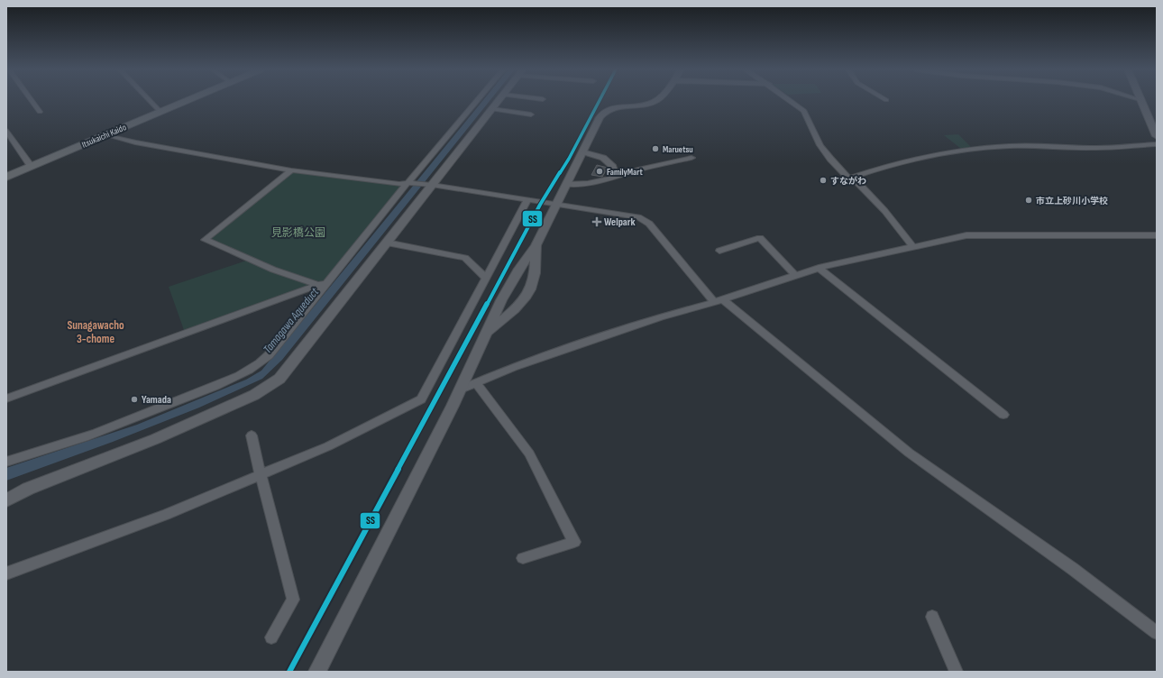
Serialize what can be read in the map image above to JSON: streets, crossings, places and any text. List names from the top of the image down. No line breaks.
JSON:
{"streets":{"main road":["Itsukaichi Kaido"]},"districts":["Sunagawacho 3-chome"],"water":["Tamagawa Aqueduct"],"parks":["見影橋公園"],"places":{"other":["Maruetsu","FamilyMart","すながわ","市立上砂川小学校","Yamada"],"health":["Welpark"]},"lines":["transit line SS"]}
